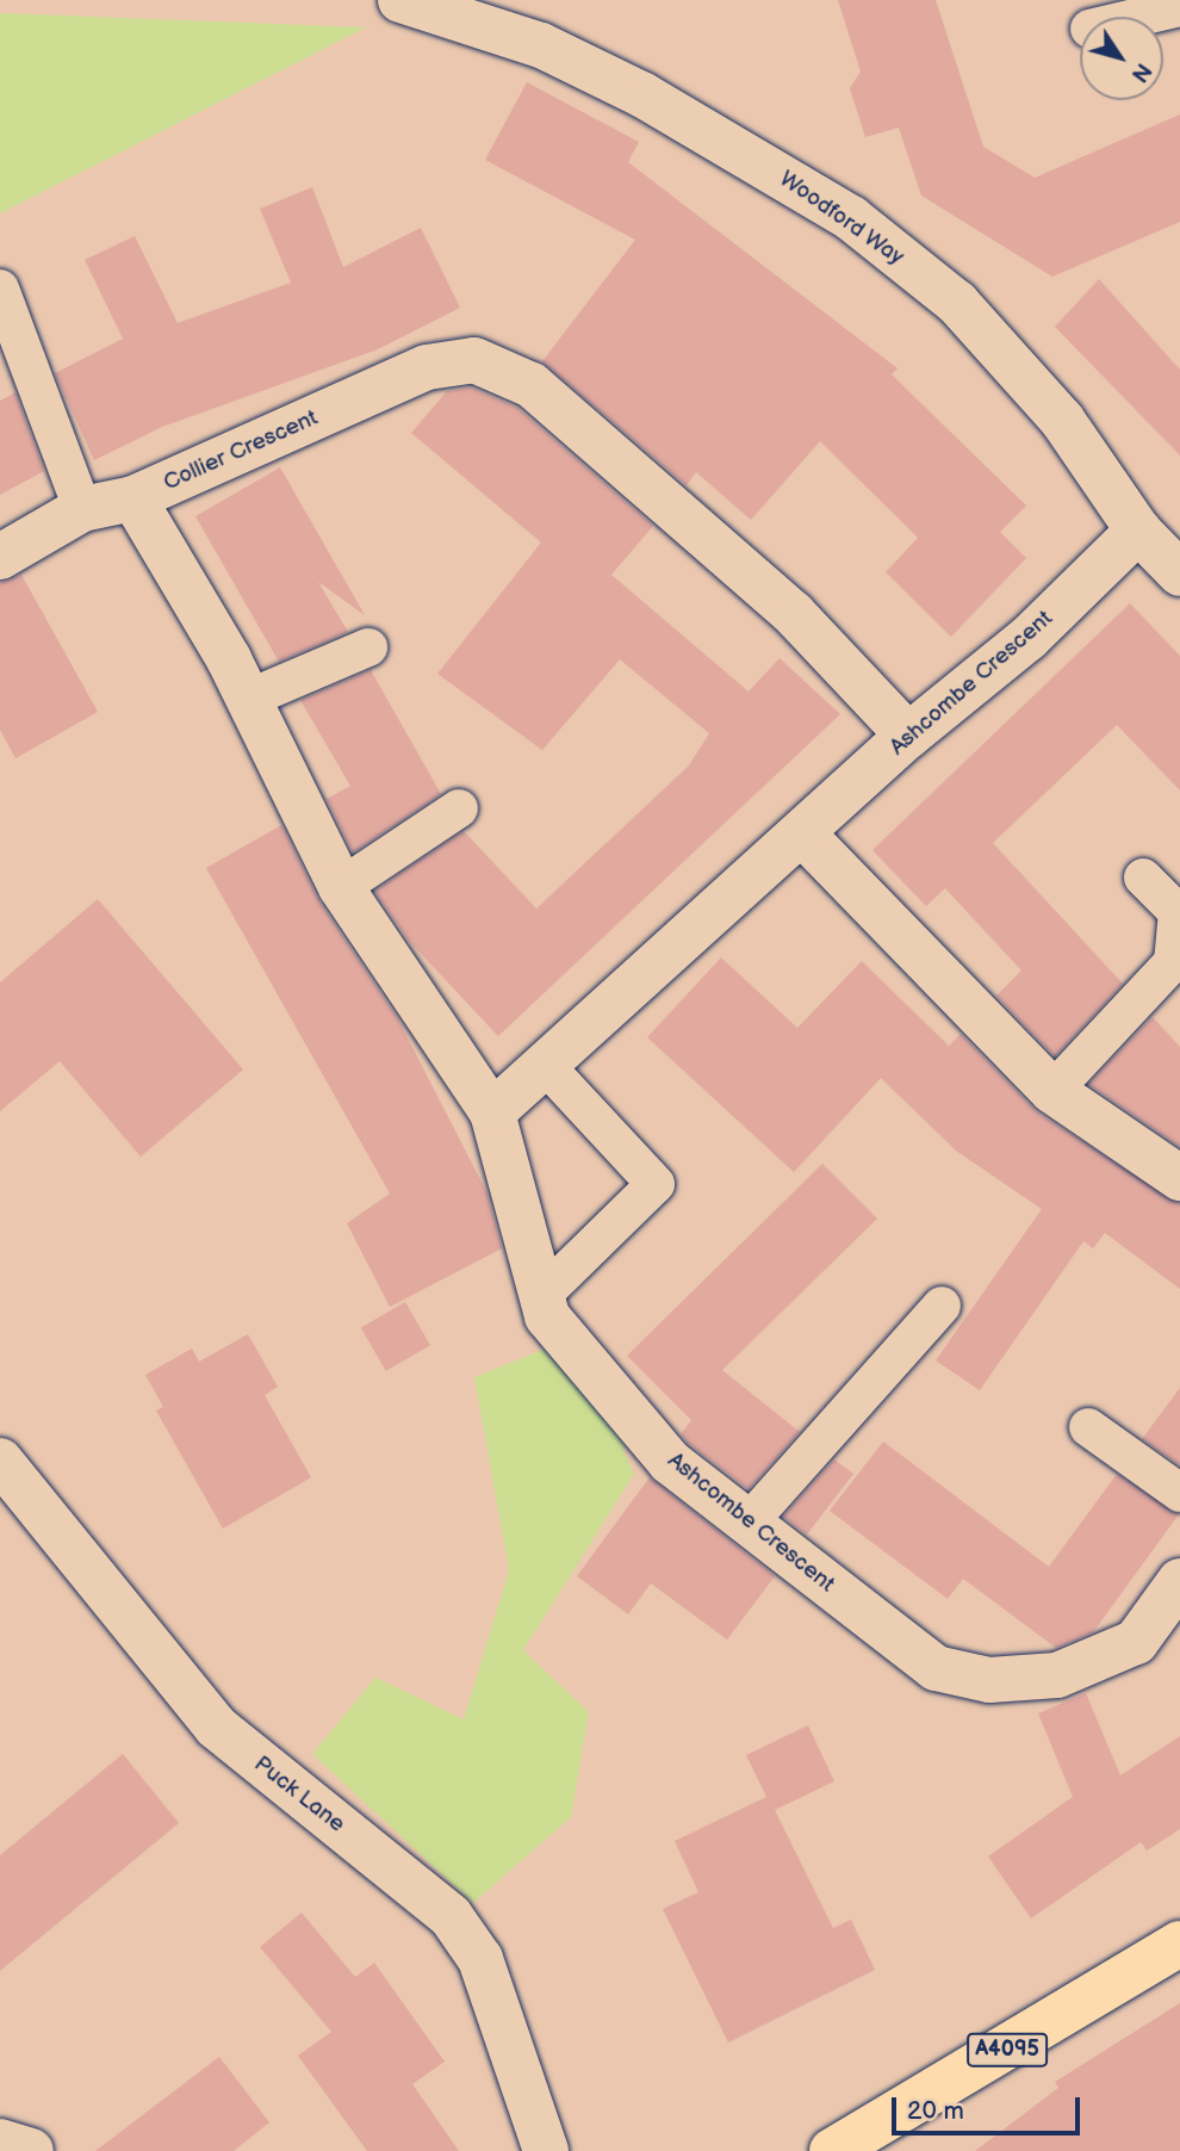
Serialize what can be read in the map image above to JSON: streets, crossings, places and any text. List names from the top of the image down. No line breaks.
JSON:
{"streets":{"main road":["A4095"],"street":["Woodford Way","Collier Crescent","Ashcombe Crescent","Puck Lane"]},"crossings":[["Woodford Way","Ashcombe Crescent"],["Collier Crescent","Ashcombe Crescent"]],"scale_bar":"20 m","north":"bottom right"}
